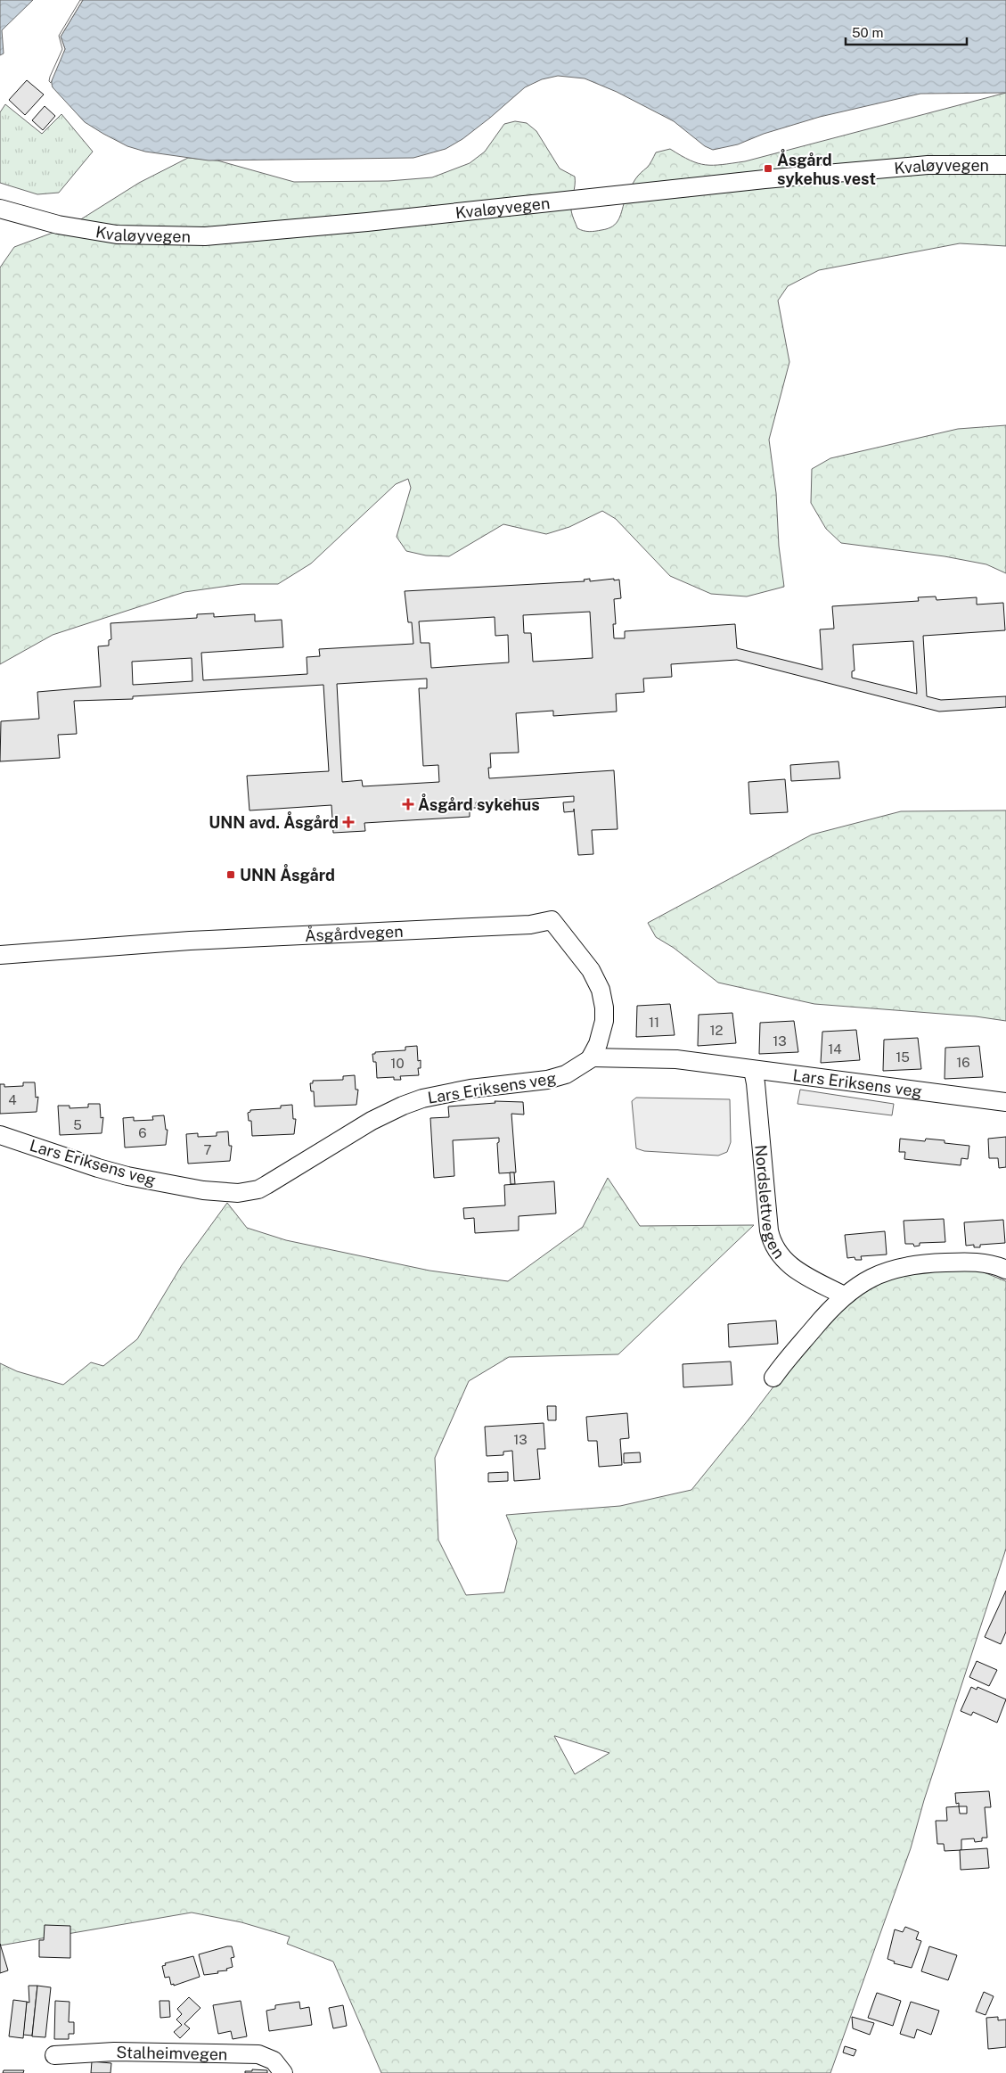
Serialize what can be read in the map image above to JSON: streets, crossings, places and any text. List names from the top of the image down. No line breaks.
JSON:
{"streets":{"street":["Kvaløyvegen","Åsgårdvegen","Lars Eriksens veg","Nordslettvegen","Stalheimvegen"]},"crossings":[["Åsgårdvegen","Lars Eriksens veg"],["Lars Eriksens veg","Nordslettvegen"]],"places":{"transit":["Åsgård sykehus vest","UNN Åsgård"],"health":["Åsgård sykehus","UNN avd. Åsgård"]},"house_numbers":["11","12","13","14","15","16","10","4","5","6","7","13"],"scale_bar":"50 m"}
